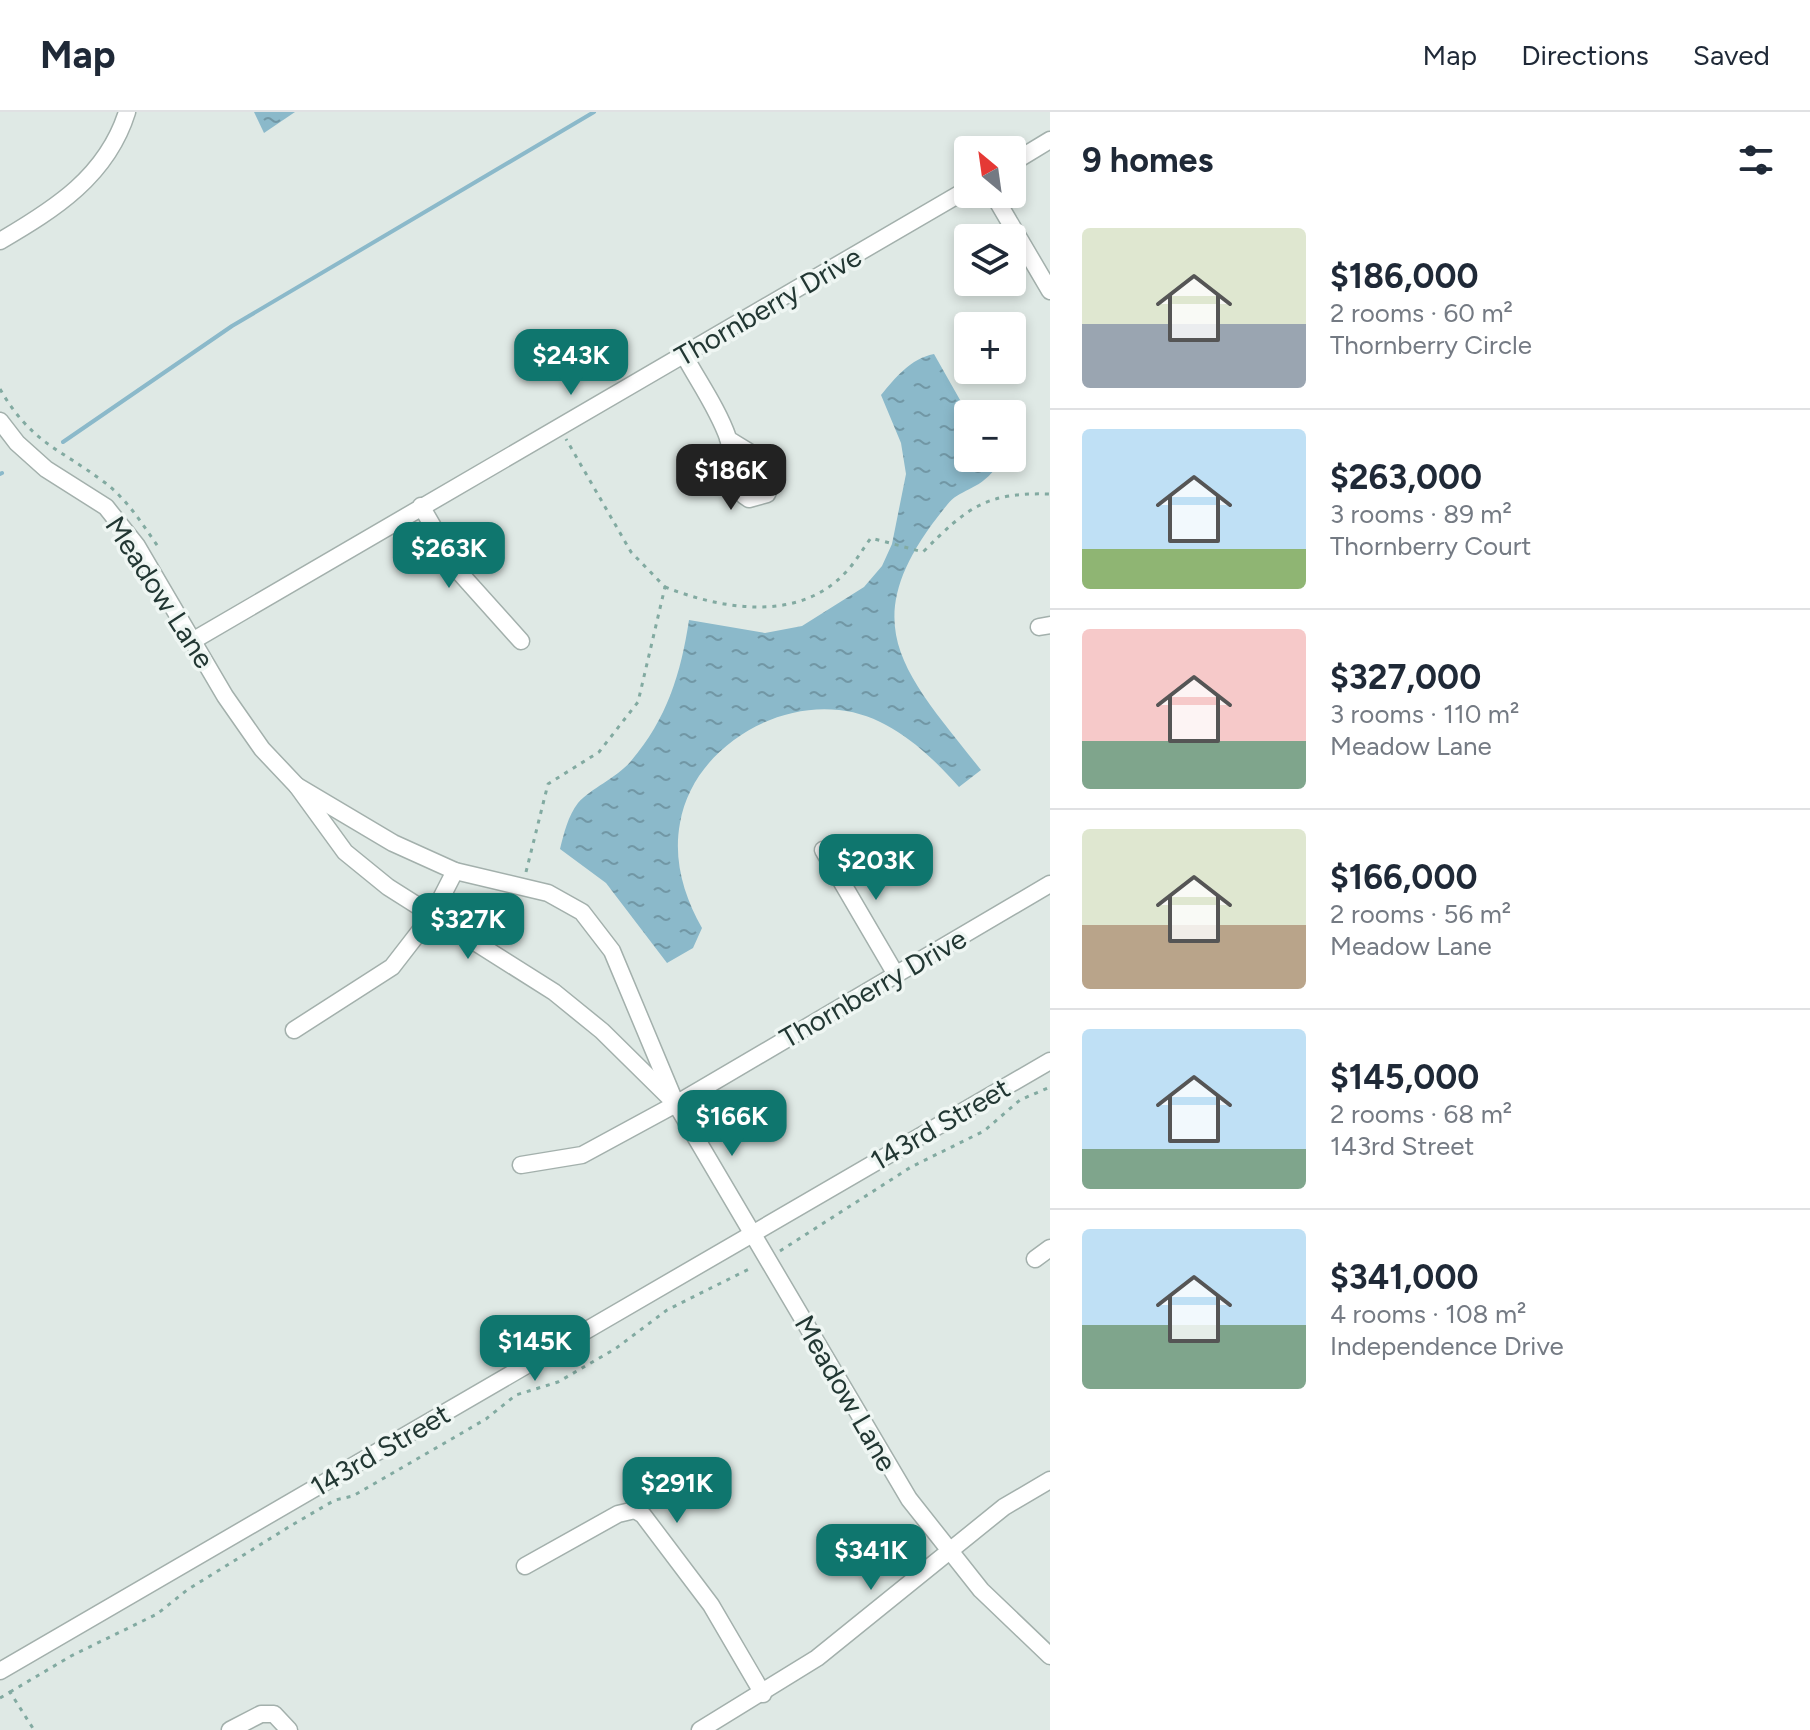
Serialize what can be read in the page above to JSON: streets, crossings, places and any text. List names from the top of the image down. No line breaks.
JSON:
{"streets":{"street":["Thornberry Drive","Meadow Lane","143rd Street"]},"crossings":[["Thornberry Drive","Meadow Lane"],["Meadow Lane","143rd Street"]],"north":"top left","page":{"header":"Map","nav":["Map","Directions","Saved"],"heading":"9 homes","map_buttons":["+","−"],"list":[{"name":"$186,000","note":"2 rooms · 60 m² · Thornberry Circle"},{"name":"$263,000","note":"3 rooms · 89 m² · Thornberry Court"},{"name":"$327,000","note":"3 rooms · 110 m² · Meadow Lane"},{"name":"$166,000","note":"2 rooms · 56 m² · Meadow Lane"},{"name":"$145,000","note":"2 rooms · 68 m² · 143rd Street"},{"name":"$341,000","note":"4 rooms · 108 m² · Independence Drive"}],"price":["$243K","$186K","$263K","$203K","$327K","$166K","$145K","$291K","$341K"]}}
